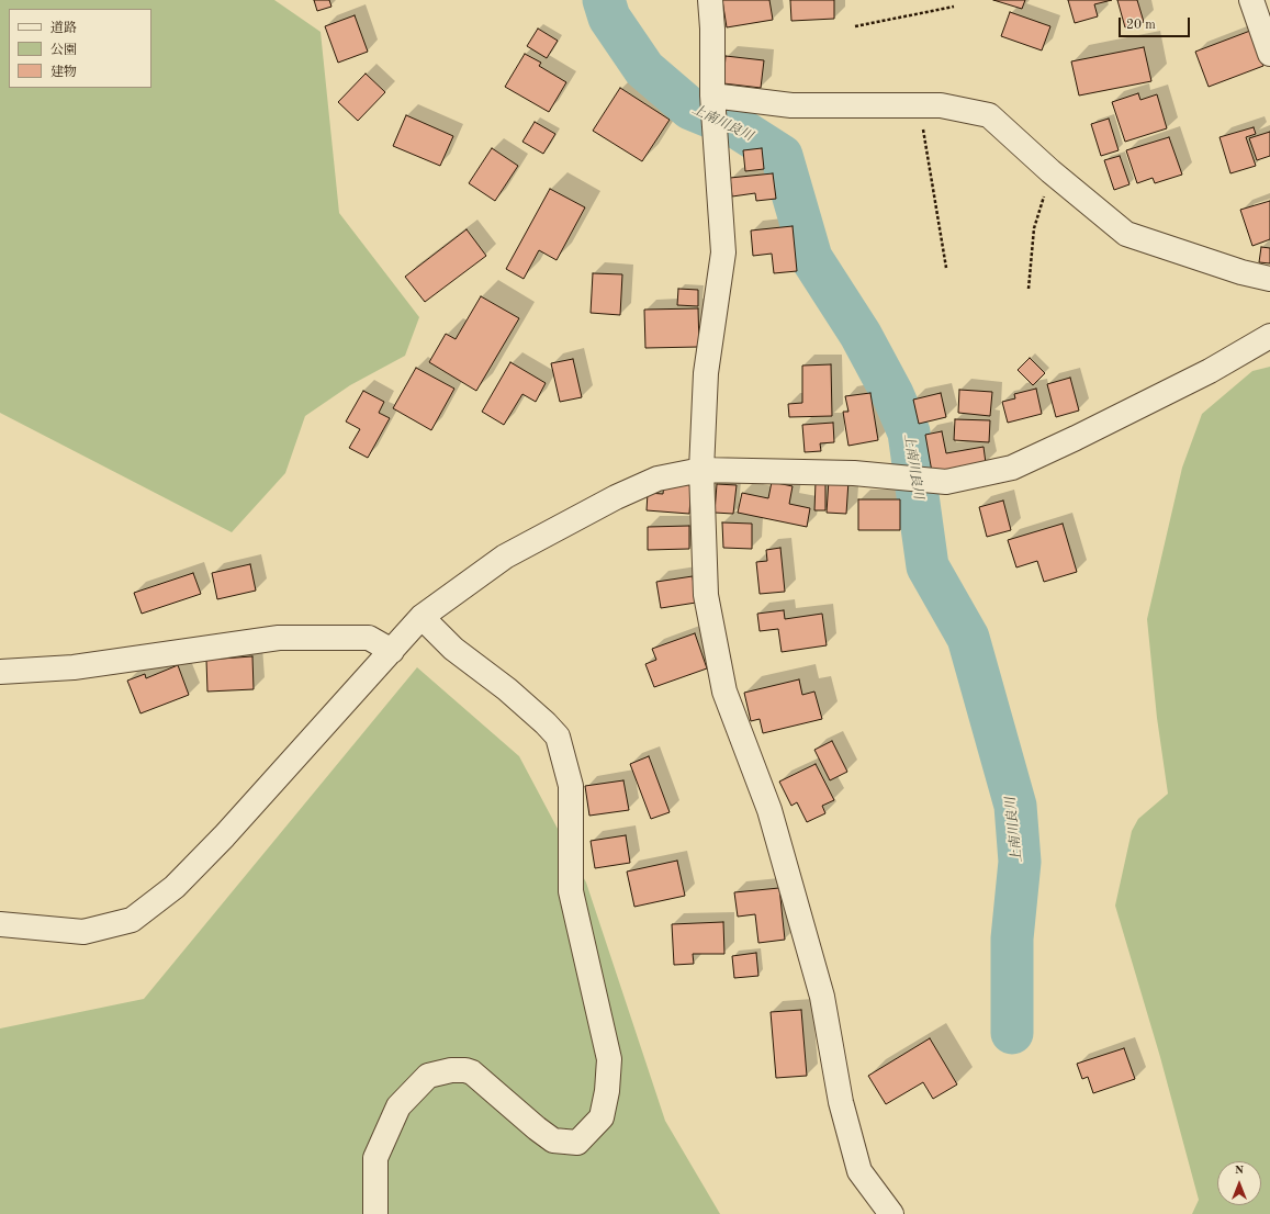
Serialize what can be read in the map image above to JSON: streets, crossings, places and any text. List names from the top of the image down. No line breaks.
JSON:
{"water":["上南川良川"],"legend":["道路","公園","建物"],"scale_bar":"20 m","north":"top"}
